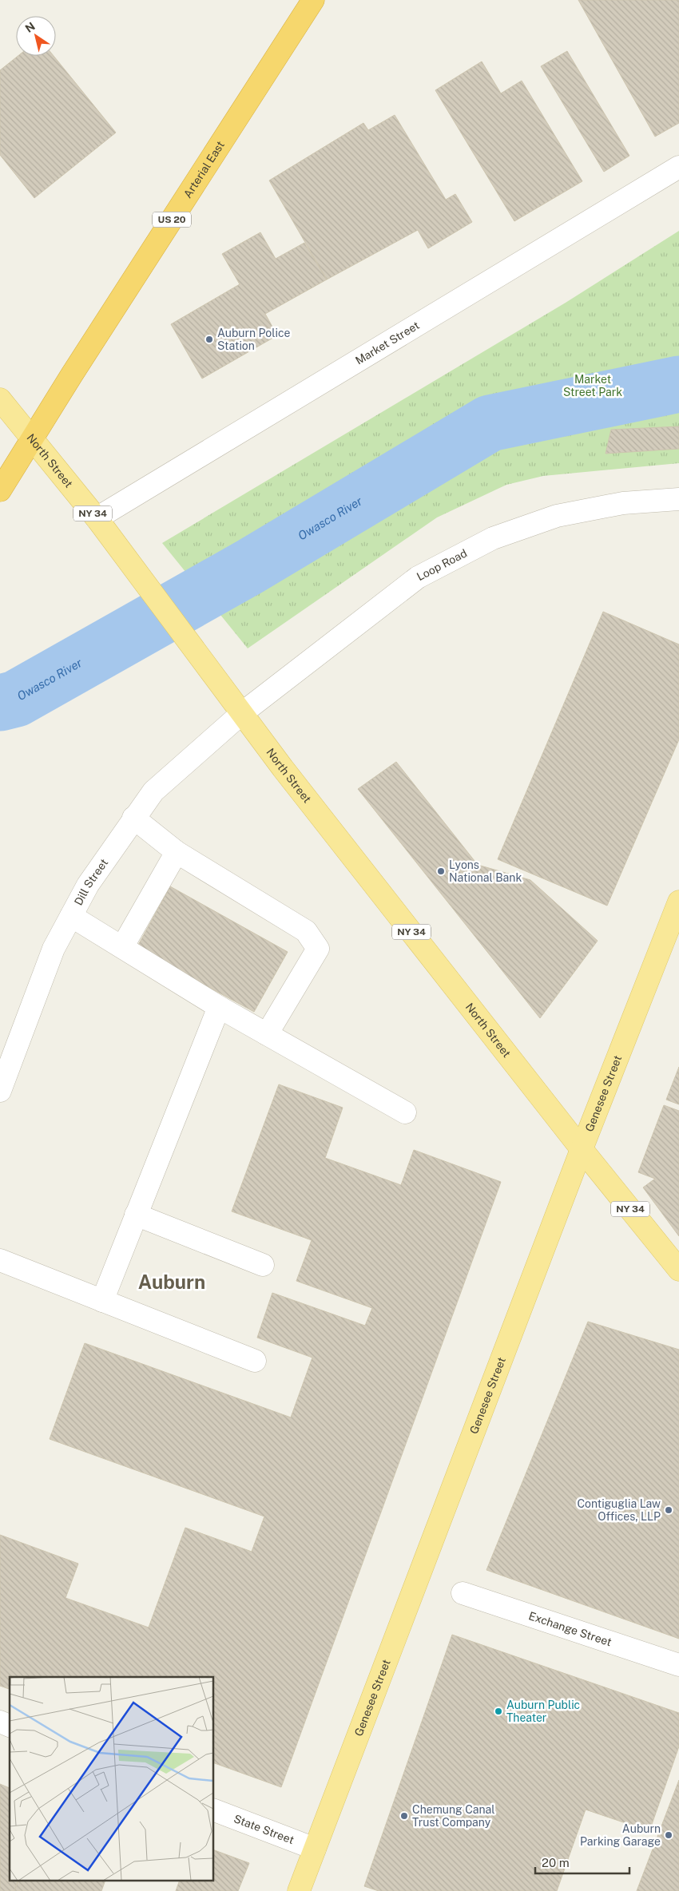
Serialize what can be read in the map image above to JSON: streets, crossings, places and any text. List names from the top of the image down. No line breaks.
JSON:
{"streets":{"highway":["Arterial East","US 20"],"main road":["North Street","NY 34","Genesee Street"],"street":["Market Street","Loop Road","Dill Street","Exchange Street","State Street"]},"crossings":[["Arterial East","US 20"],["Arterial East","North Street"],["US 20","North Street"],["Market Street","North Street"],["North Street","NY 34"],["North Street","Loop Road"],["North Street","Dill Street"],["North Street","Genesee Street"],["NY 34","Genesee Street"],["Loop Road","Dill Street"],["Genesee Street","State Street"]],"districts":["Auburn"],"water":["Owasco River"],"parks":["Market Street Park"],"places":["Auburn Police Station","Lyons National Bank","Contiguglia Law Offices, LLP","Auburn Public Theater","Chemung Canal Trust Company","Auburn Parking Garage"],"scale_bar":"20 m","north":"top left"}
